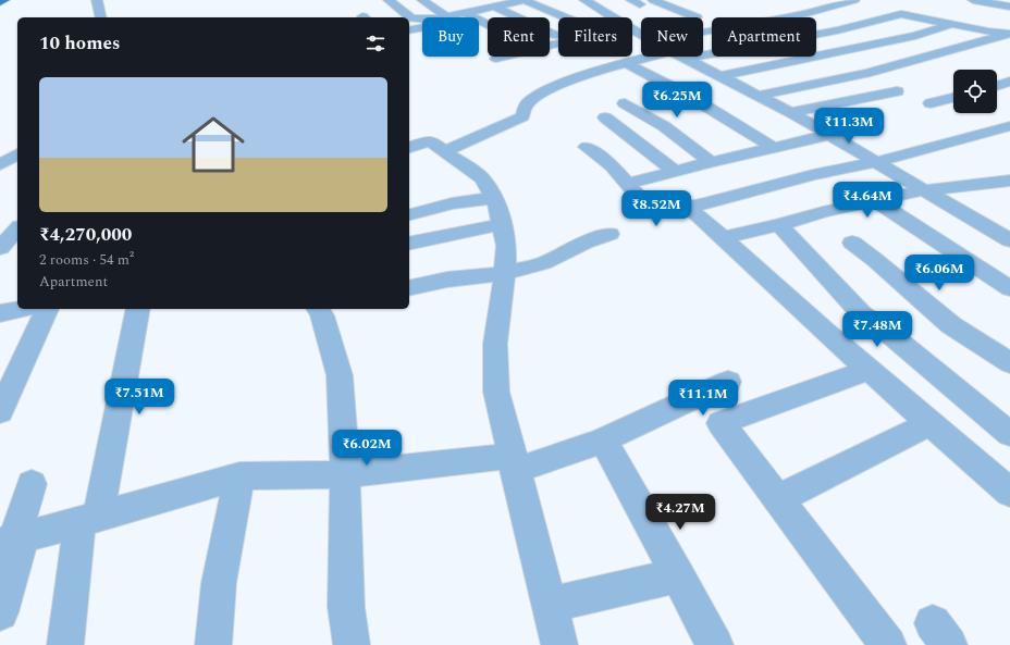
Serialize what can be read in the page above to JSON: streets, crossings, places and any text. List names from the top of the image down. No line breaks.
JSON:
{"page":{"chip":["Buy","Rent","Filters","New","Apartment"],"heading":"10 homes","list":[{"name":"₹4,270,000","note":"2 rooms · 54 m² · Apartment"}],"price":["₹6.25M","₹11.3M","₹4.64M","₹8.52M","₹6.06M","₹7.48M","₹7.51M","₹11.1M","₹6.02M","₹4.27M"]}}
